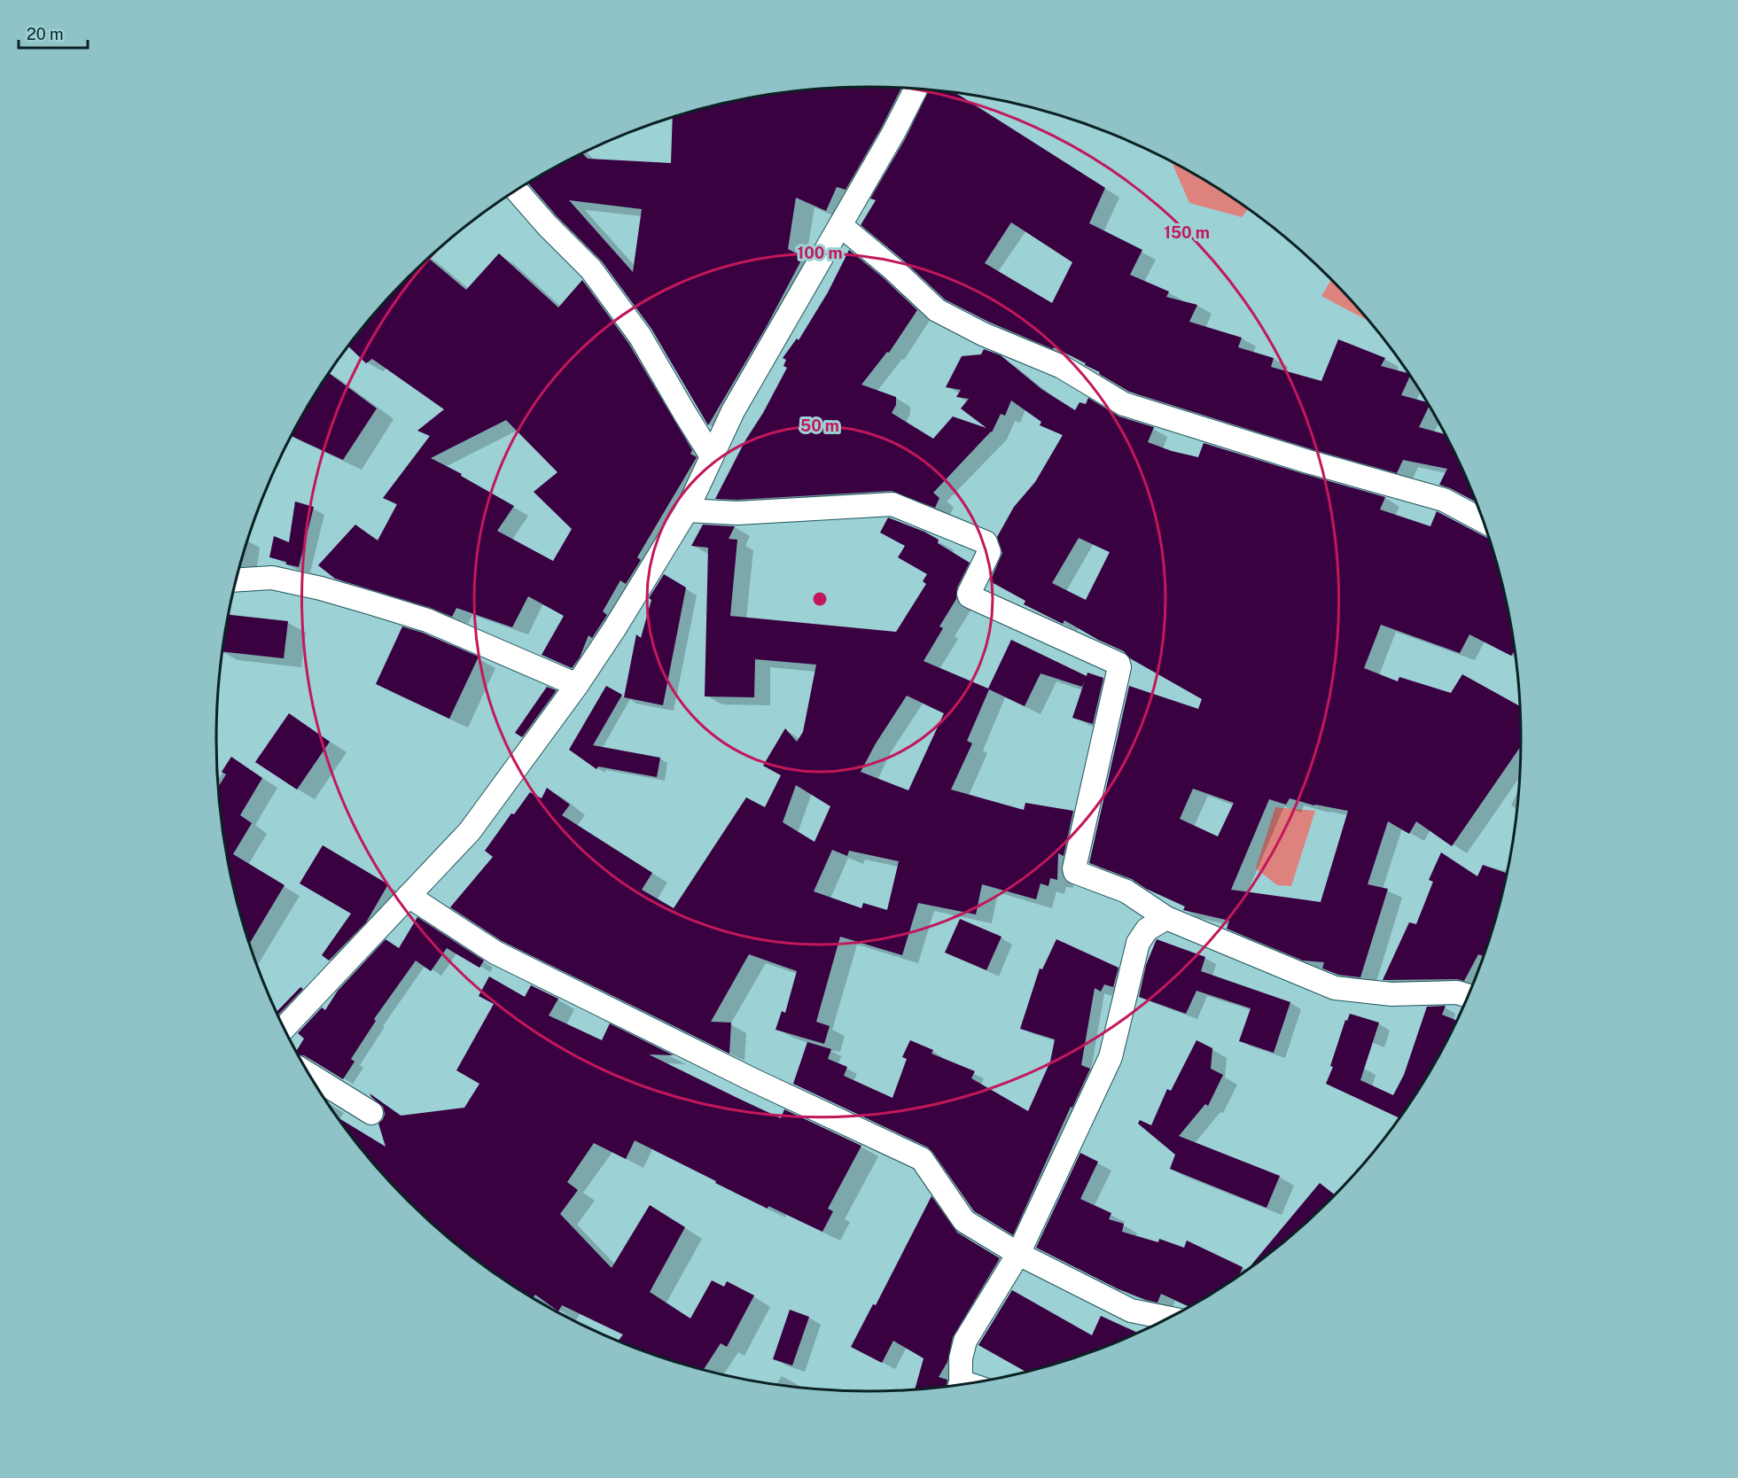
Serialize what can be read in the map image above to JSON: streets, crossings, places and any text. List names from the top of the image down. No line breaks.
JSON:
{"scale_bar":"20 m","rings":["150 m","100 m","50 m"]}
